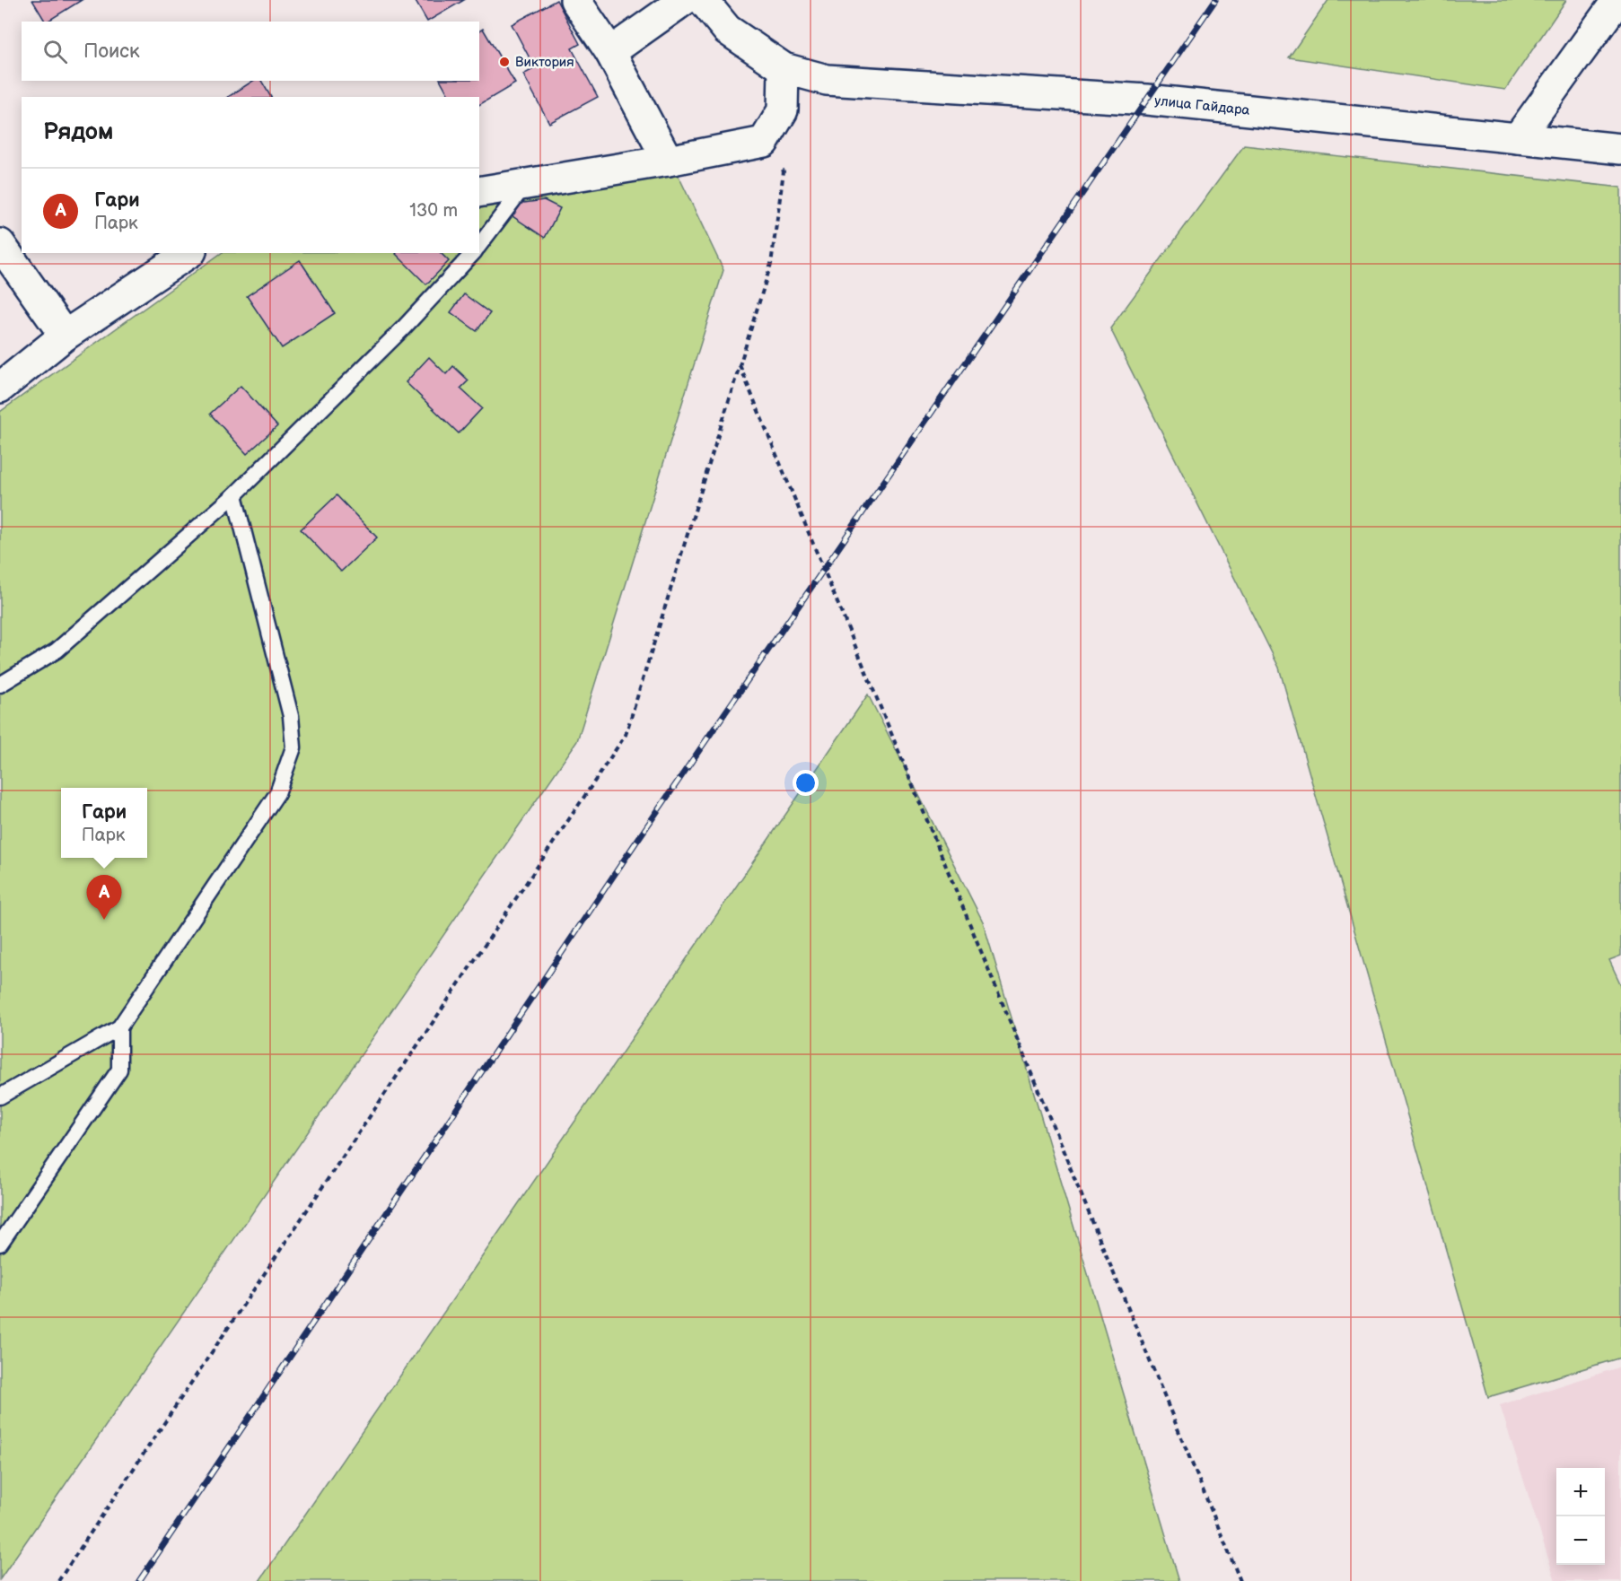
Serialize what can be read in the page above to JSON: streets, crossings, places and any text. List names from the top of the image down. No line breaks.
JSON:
{"streets":{"street":["улица Гайдара"]},"places":["Виктория"],"page":{"search":"Поиск","heading":"Рядом","list":[{"mark":"A","name":"Гари","note":"Парк","value":"130 m"}],"popup":["Гари","Парк"],"pins":"A","map_buttons":["+","−"]}}
